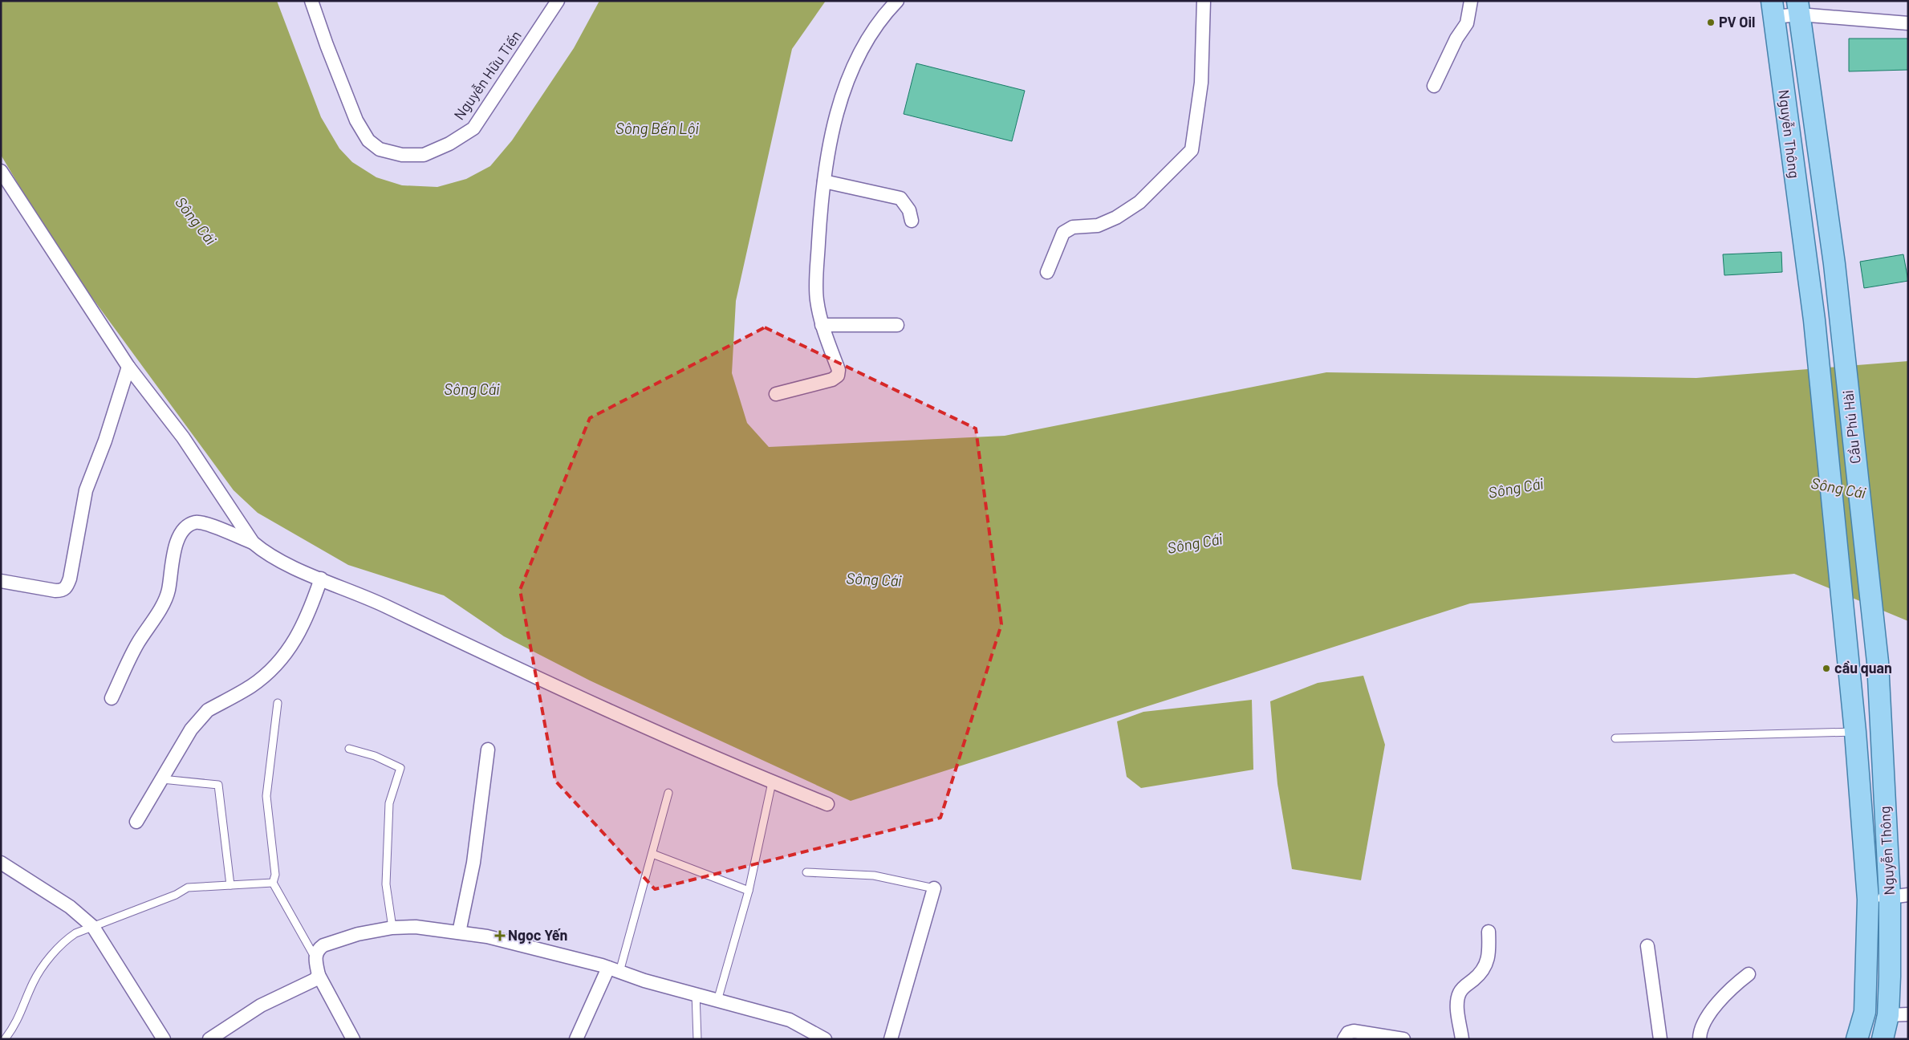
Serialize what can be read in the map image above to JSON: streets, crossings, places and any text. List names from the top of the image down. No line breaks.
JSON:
{"streets":{"main road":["Nguyễn Thông","Cầu Phú Hài"],"street":["Nguyễn Hữu Tiến"]},"crossings":[["Nguyễn Thông","Cầu Phú Hài"]],"water":["Sông Bến Lội","Sông Cái"],"places":{"other":["PV Oil","cầu quan"],"health":["Ngọc Yến"]}}
